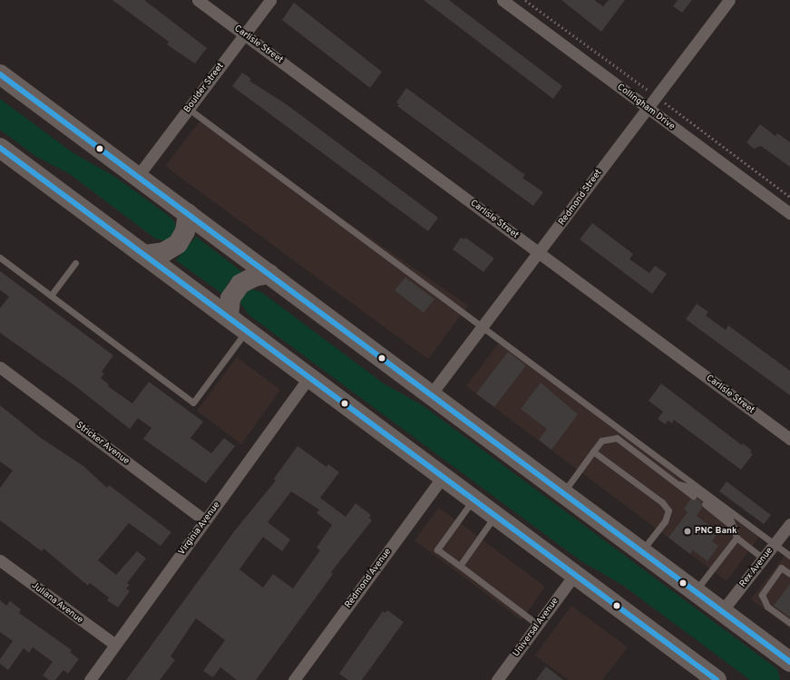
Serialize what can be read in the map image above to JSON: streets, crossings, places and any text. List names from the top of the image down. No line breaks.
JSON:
{"streets":{"street":["Carlisle Street","Boulder Street","Collingham Drive","Redmond Street","Stricker Avenue","Virginia Avenue","Rex Avenue","Redmond Avenue","Juliana Avenue","Universal Avenue"]},"crossings":[["Carlisle Street","Boulder Street"],["Carlisle Street","Redmond Street"],["Collingham Drive","Redmond Street"],["Stricker Avenue","Virginia Avenue"],["Virginia Avenue","Juliana Avenue"]],"places":["PNC Bank"]}
